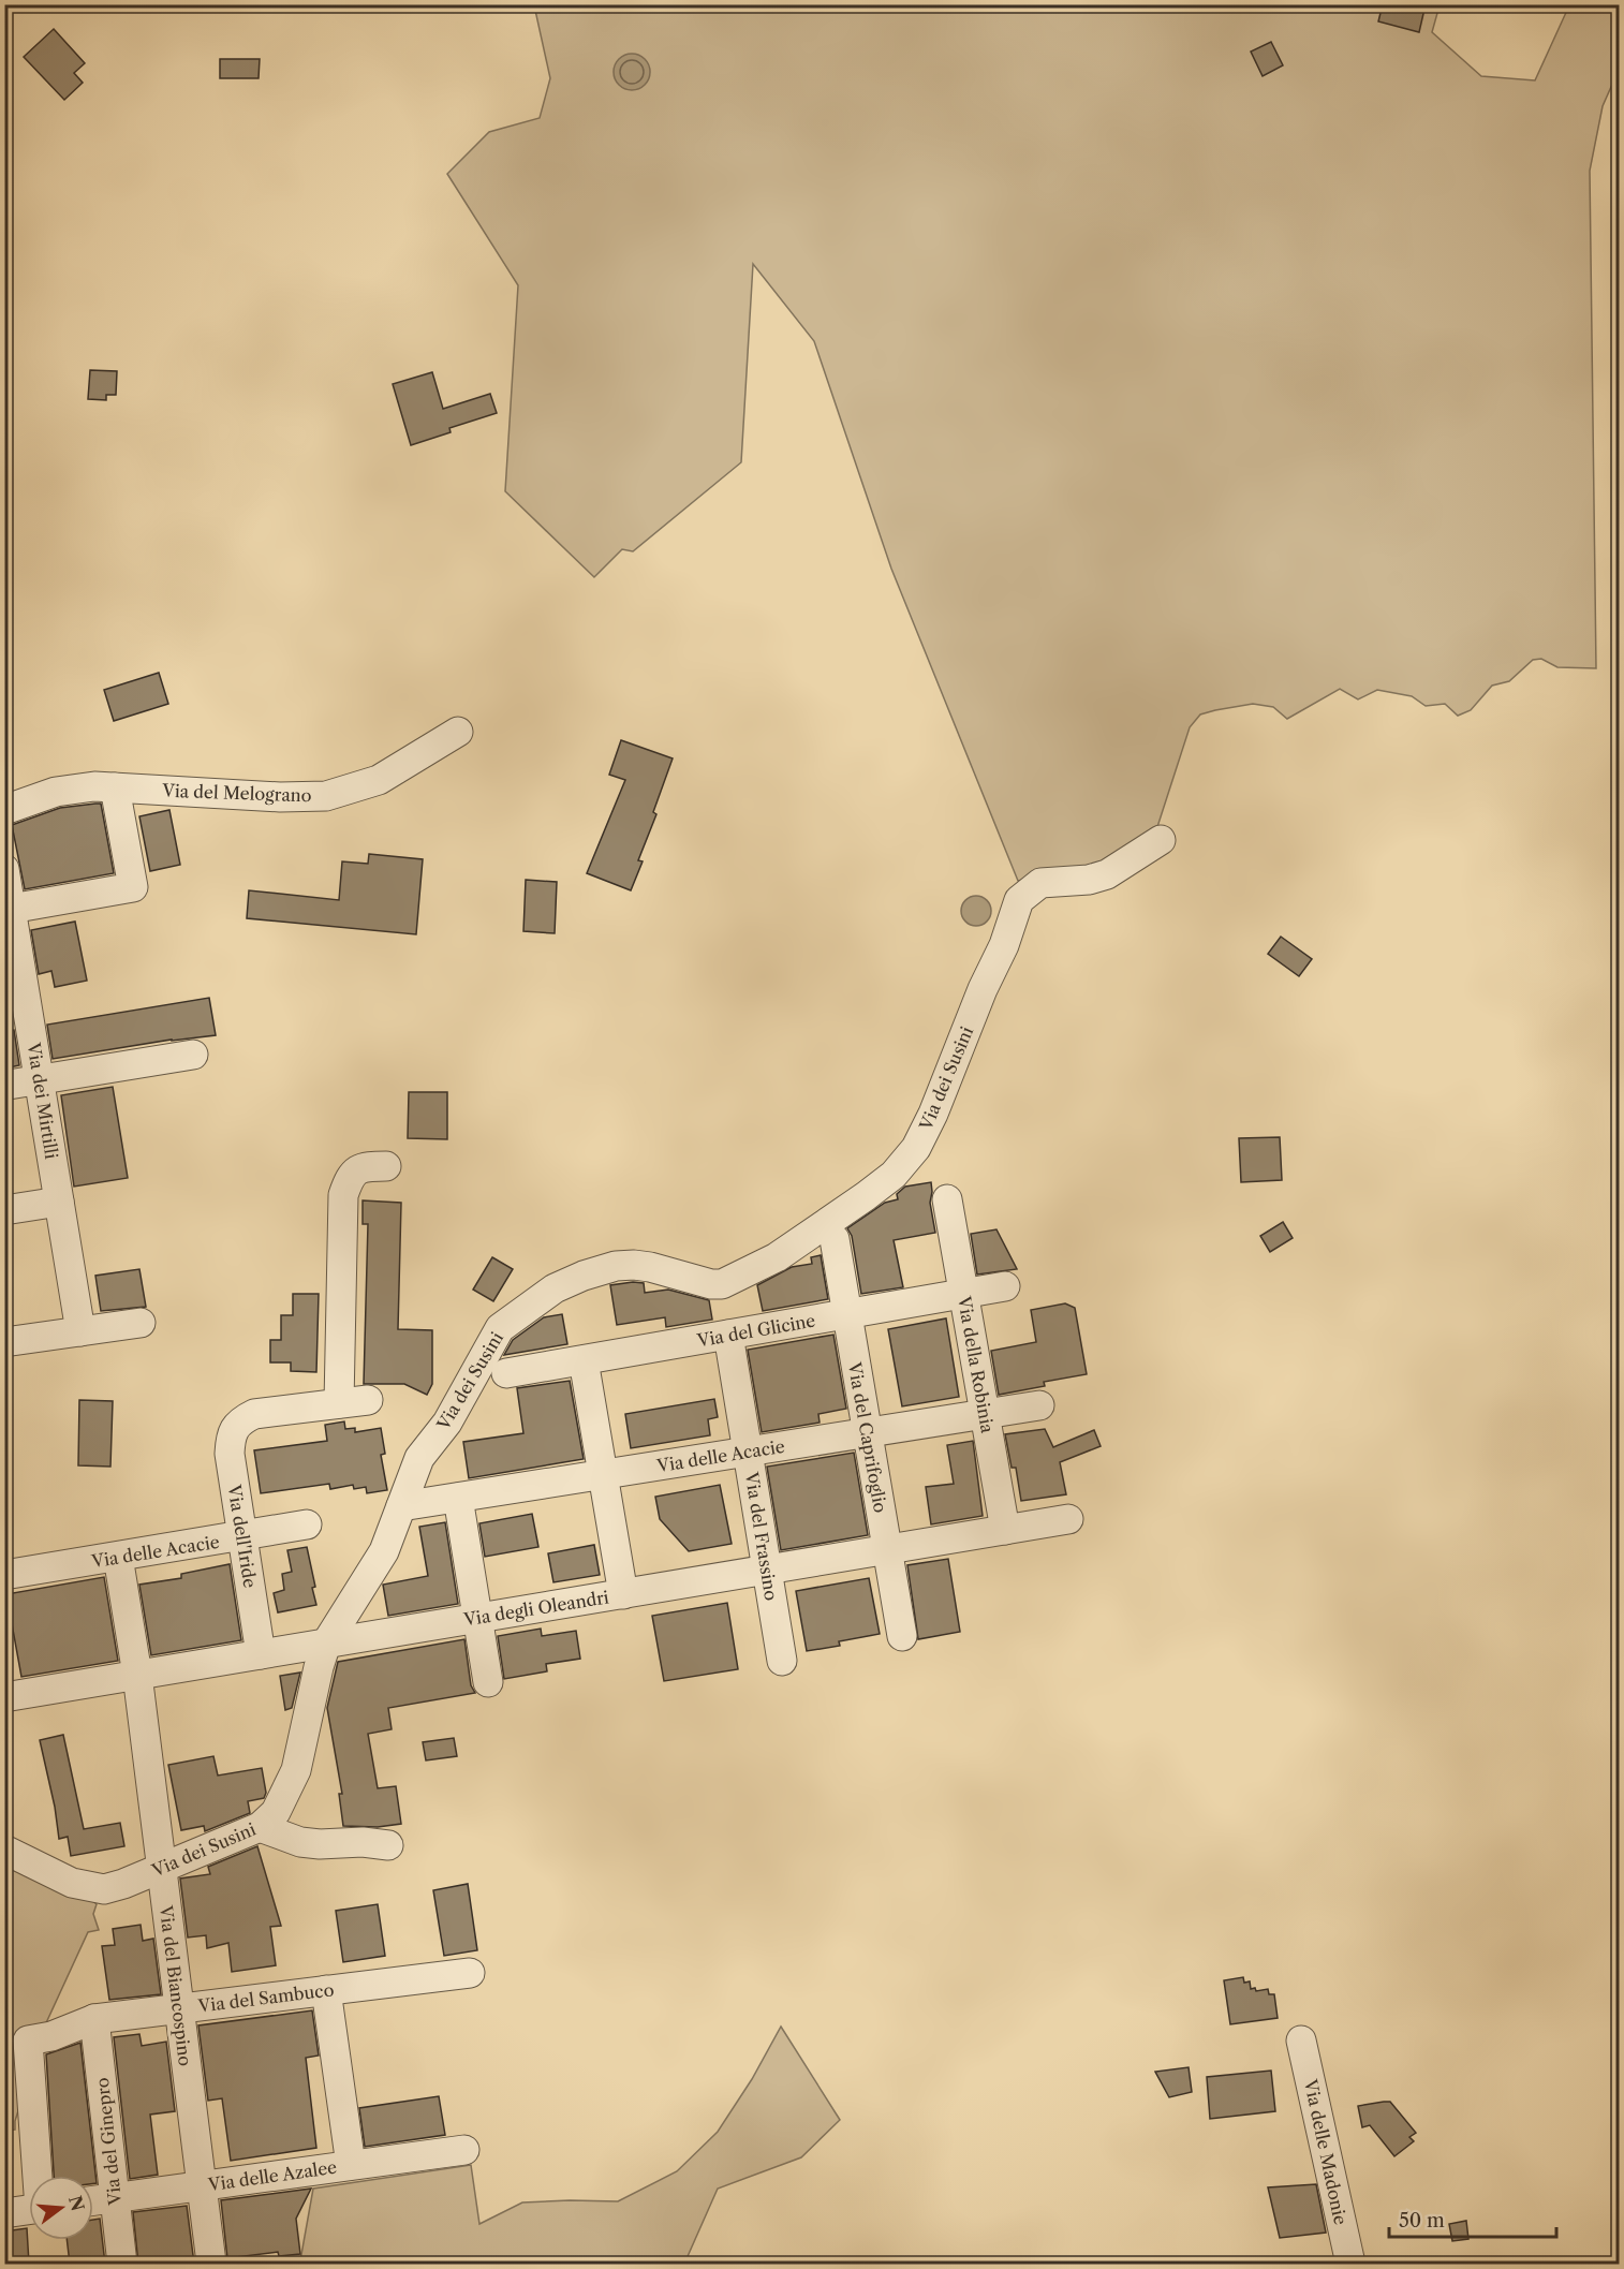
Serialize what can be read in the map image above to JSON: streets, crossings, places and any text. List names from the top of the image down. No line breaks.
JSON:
{"streets":{"street":["Via del Melograno","Via dei Susini","Via dei Mirtilli","Via del Glicine","Via della Robinia","Via del Caprifoglio","Via delle Acacie","Via dell'Iride","Via del Frassino","Via degli Oleandri","Via del Biancospino","Via del Sambuco","Via del Ginepro","Via delle Madonie","Via delle Azalee"]},"crossings":[["Via dei Susini","Via delle Acacie"],["Via dei Susini","Via degli Oleandri"],["Via dei Susini","Via del Biancospino"],["Via del Glicine","Via della Robinia"],["Via del Glicine","Via del Caprifoglio"],["Via del Glicine","Via del Frassino"],["Via della Robinia","Via delle Acacie"],["Via della Robinia","Via degli Oleandri"],["Via del Caprifoglio","Via delle Acacie"],["Via del Caprifoglio","Via degli Oleandri"],["Via delle Acacie","Via dell'Iride"],["Via delle Acacie","Via del Frassino"],["Via delle Acacie","Via del Biancospino"],["Via dell'Iride","Via degli Oleandri"],["Via del Frassino","Via degli Oleandri"],["Via degli Oleandri","Via del Biancospino"],["Via del Biancospino","Via del Sambuco"],["Via del Biancospino","Via delle Azalee"],["Via del Sambuco","Via del Ginepro"],["Via del Ginepro","Via delle Azalee"]],"scale_bar":"50 m","north":"right"}
